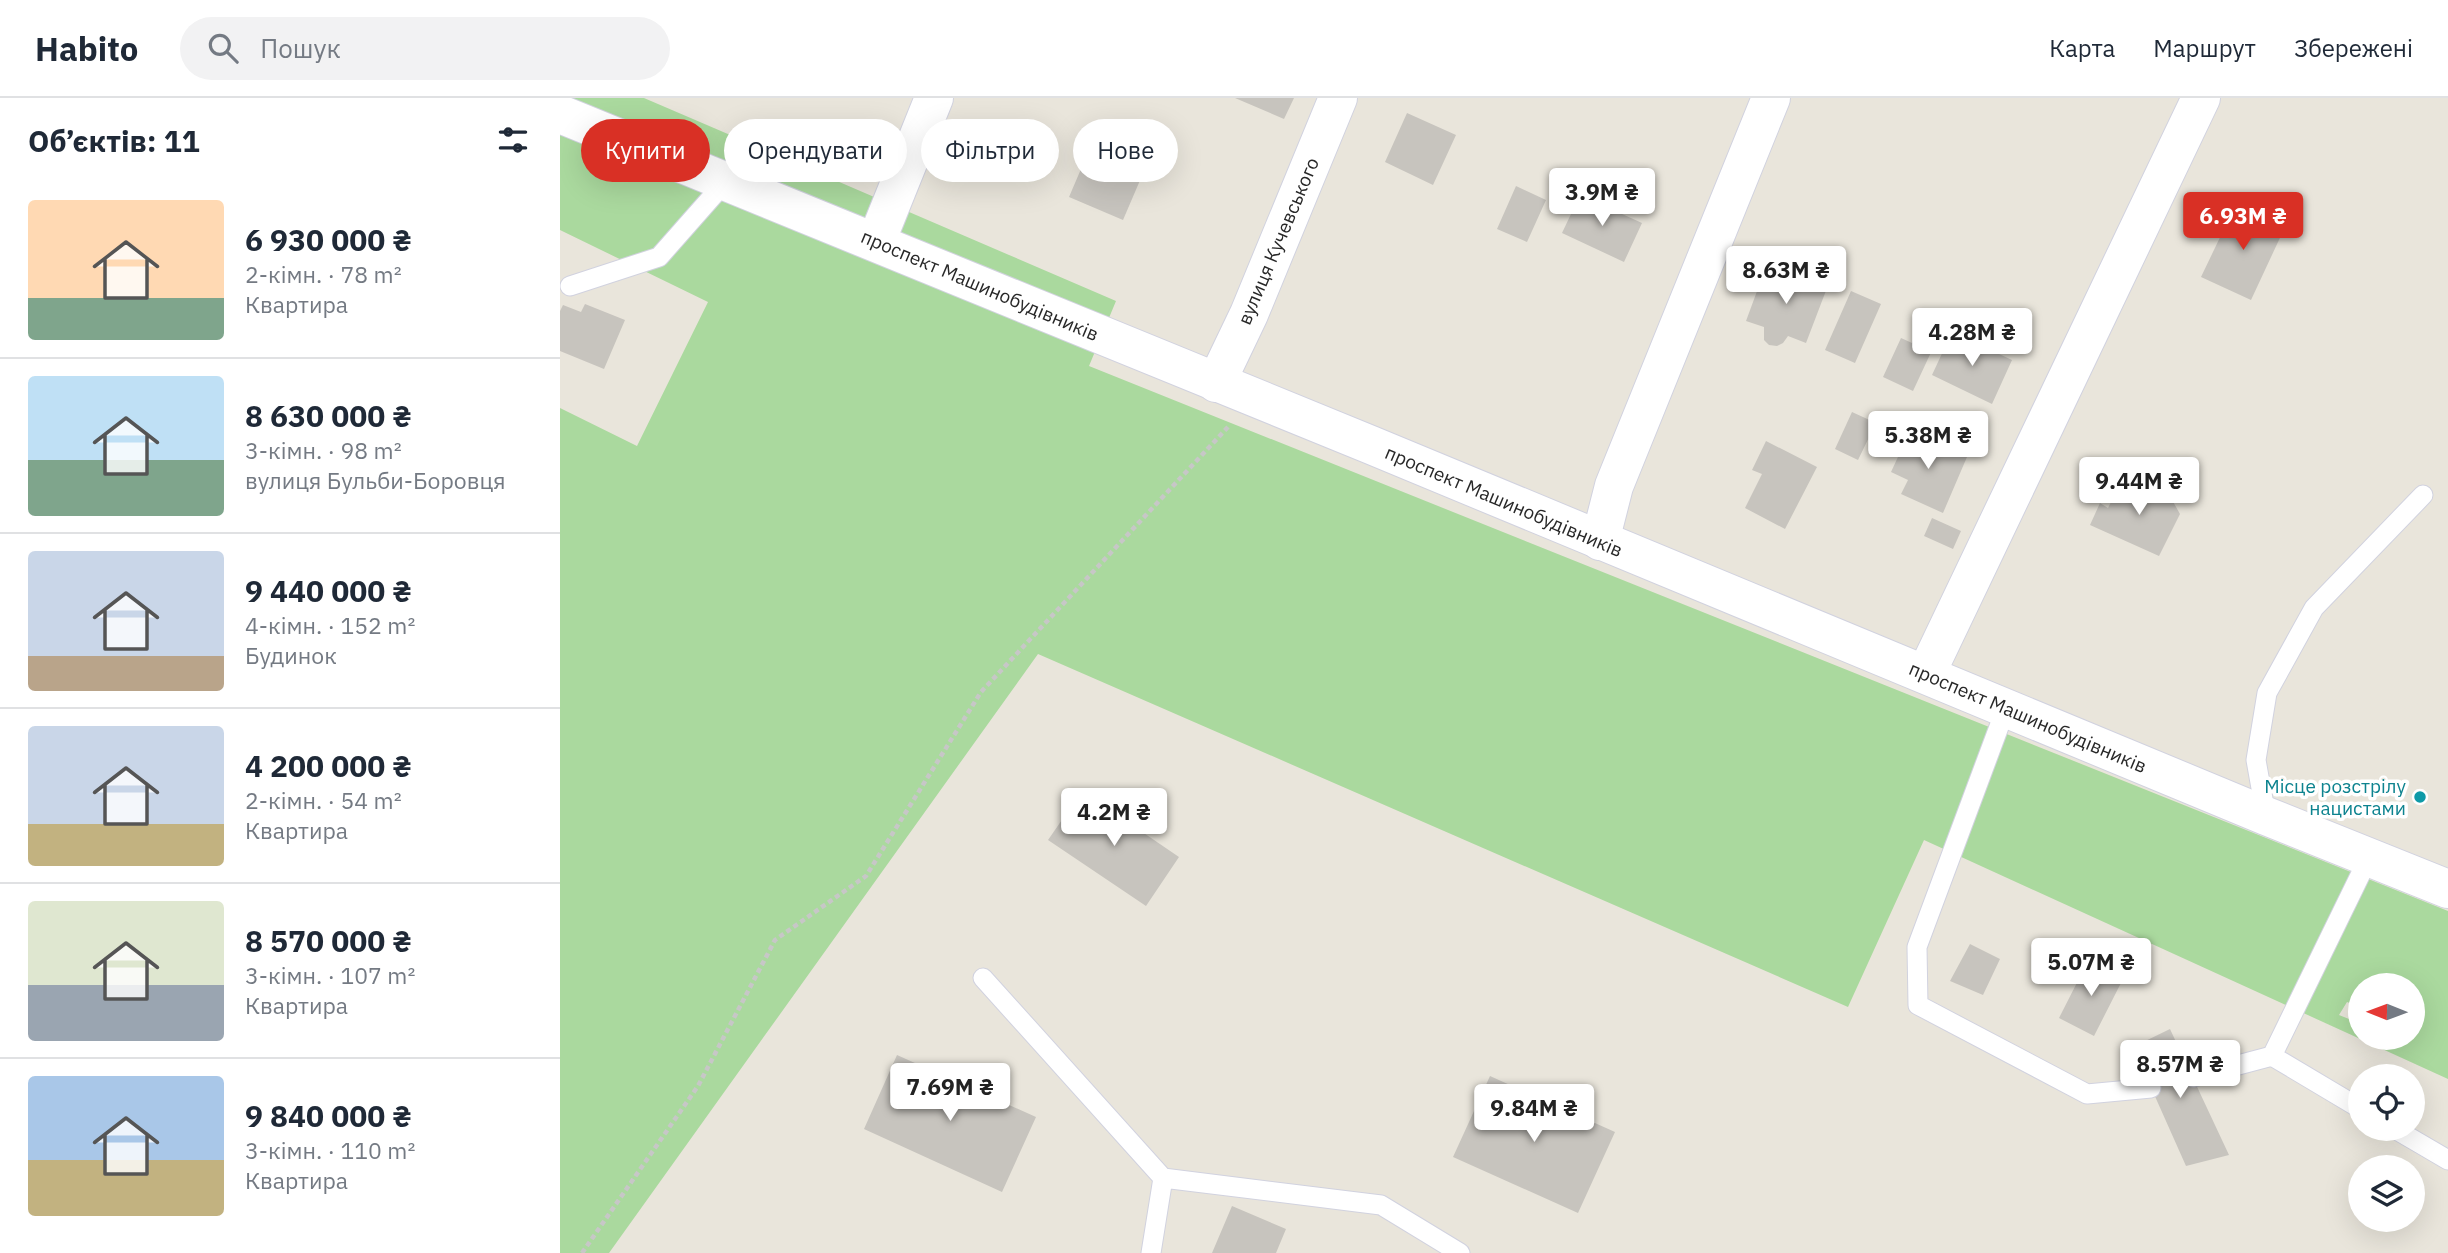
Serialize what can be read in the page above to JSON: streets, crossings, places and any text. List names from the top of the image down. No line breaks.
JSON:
{"streets":{"street":["вулиця Кучевського","проспект Машинобудівників"]},"crossings":[["вулиця Кучевського","проспект Машинобудівників"]],"places":["Місце розстрілу нацистами"],"north":"left","page":{"header":"Habito","search":"Пошук","nav":["Карта","Маршрут","Збережені"],"heading":"Об’єктів: 11","chip":["Купити","Орендувати","Фільтри","Нове"],"price":["3.9M ₴","6.93M ₴","8.63M ₴","4.28M ₴","5.38M ₴","9.44M ₴","4.2M ₴","5.07M ₴","8.57M ₴","7.69M ₴","9.84M ₴"],"list":[{"name":"6 930 000 ₴","note":"2-кімн. · 78 m² · Квартира"},{"name":"8 630 000 ₴","note":"3-кімн. · 98 m² · вулиця Бульби-Боровця"},{"name":"9 440 000 ₴","note":"4-кімн. · 152 m² · Будинок"},{"name":"4 200 000 ₴","note":"2-кімн. · 54 m² · Квартира"},{"name":"8 570 000 ₴","note":"3-кімн. · 107 m² · Квартира"},{"name":"9 840 000 ₴","note":"3-кімн. · 110 m² · Квартира"}]}}
